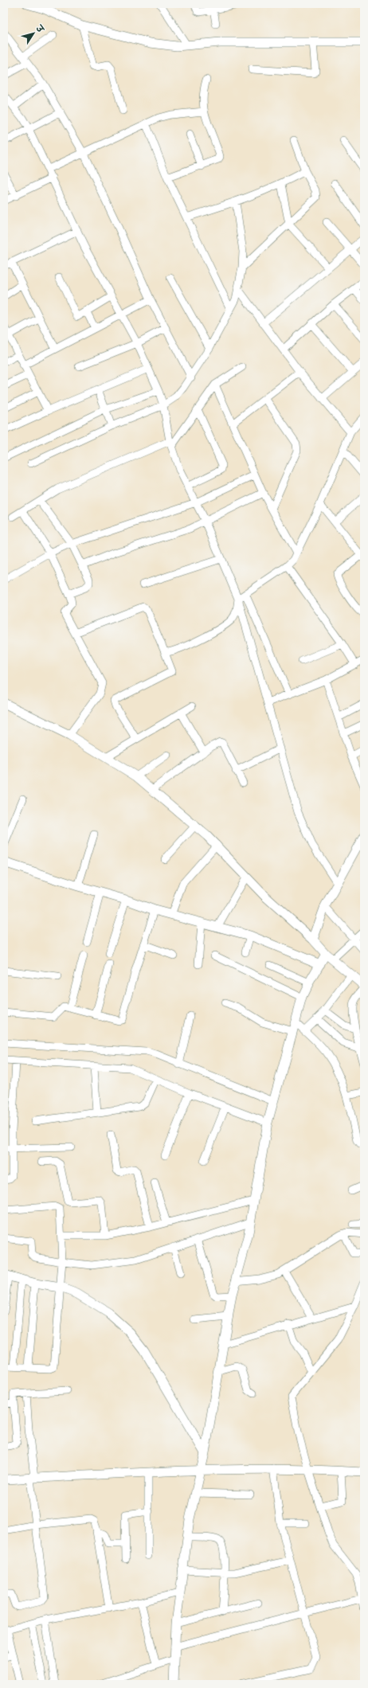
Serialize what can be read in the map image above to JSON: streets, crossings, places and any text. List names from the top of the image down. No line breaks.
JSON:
{"north":"top right"}
